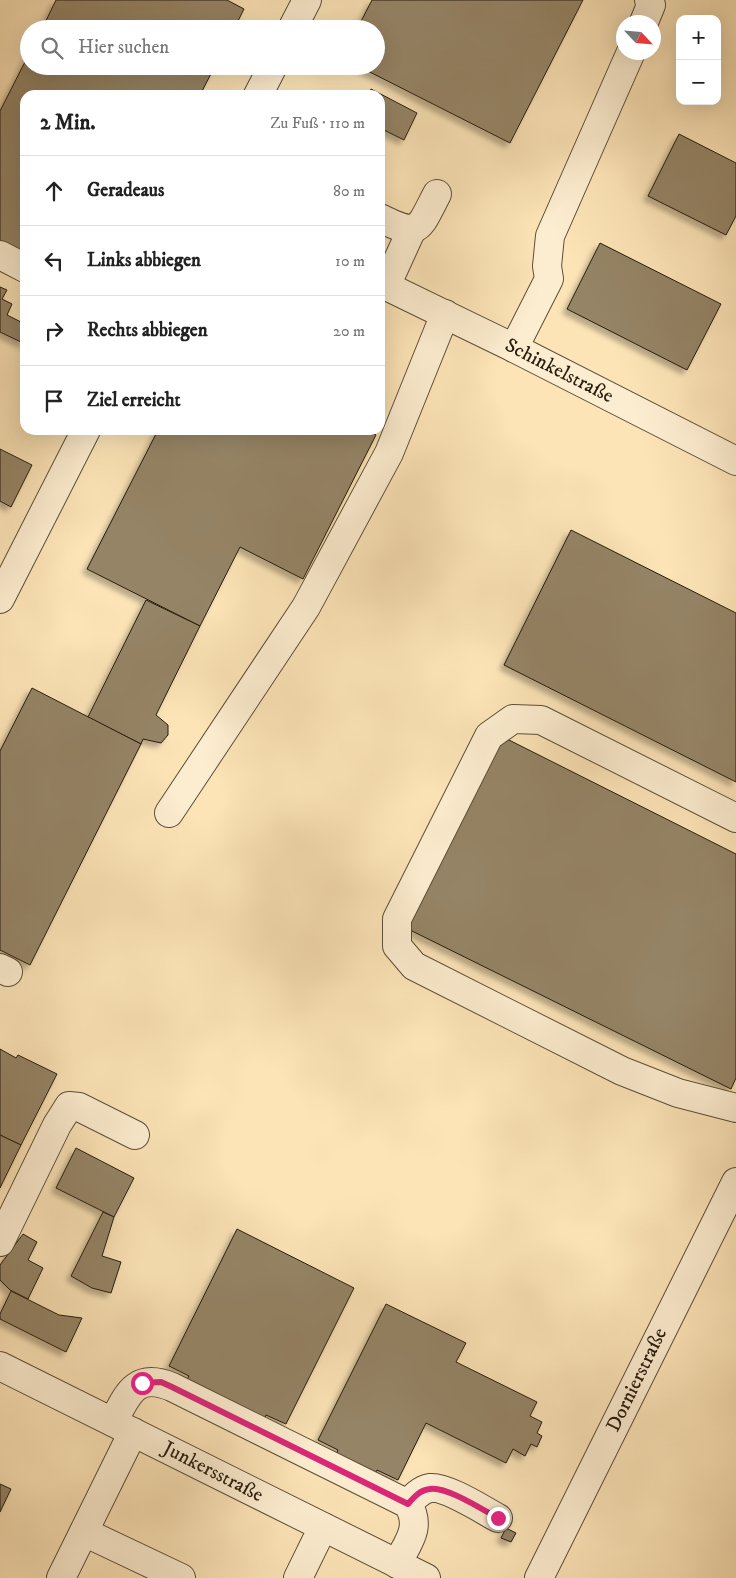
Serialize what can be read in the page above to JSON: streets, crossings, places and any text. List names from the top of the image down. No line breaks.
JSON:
{"streets":{"street":["Schinkelstraße","Dornierstraße","Junkersstraße"]},"north":"bottom right","page":{"map_buttons":["+","−"],"search":"Hier suchen","heading":["2 Min.","Zu Fuß · 110 m"],"list":[["Geradeaus","80 m"],["Links abbiegen","10 m"],["Rechts abbiegen","20 m"],"Ziel erreicht"]}}
